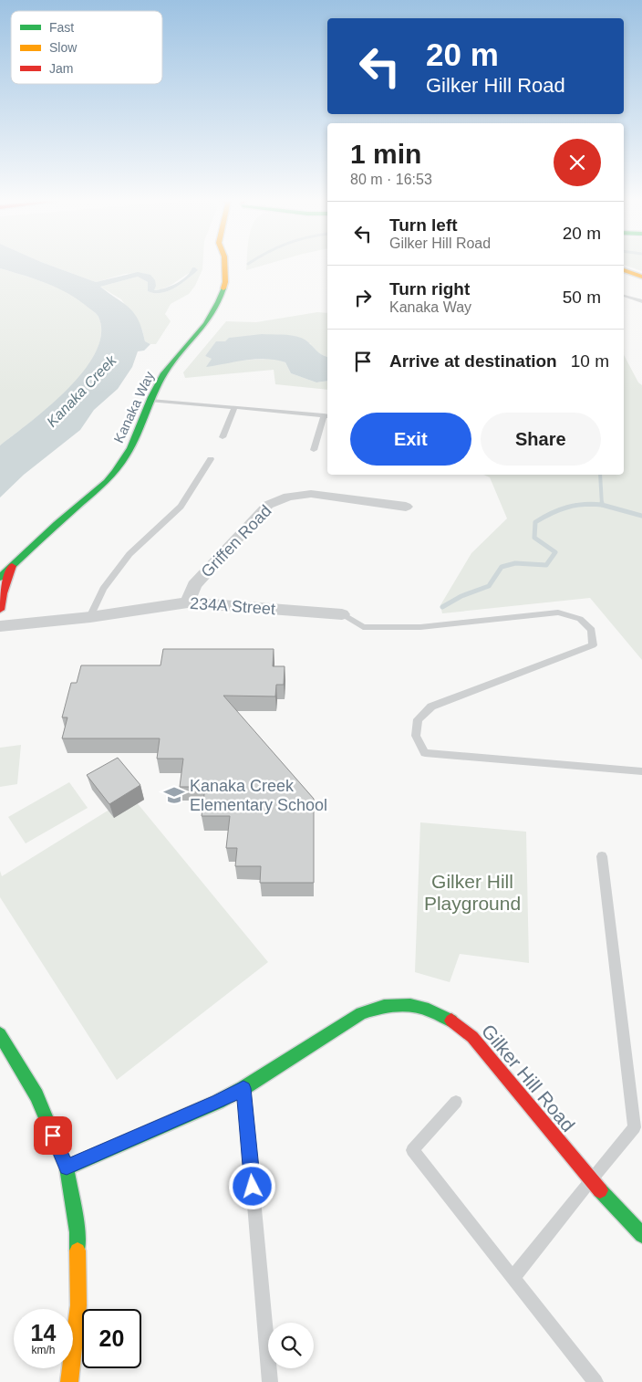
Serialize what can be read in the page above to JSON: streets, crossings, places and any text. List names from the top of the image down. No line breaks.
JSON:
{"streets":{"main road":["Kanaka Way","Gilker Hill Road"],"street":["Griffen Road","234A Street"]},"crossings":[["Kanaka Way","234A Street"],["Griffen Road","234A Street"]],"water":["Kanaka Creek"],"parks":["Gilker Hill Playground"],"places":{"school or university":["Kanaka Creek Elementary School"]},"legend":["Fast","Slow","Jam"],"page":{"turn":["20 m","Gilker Hill Road"],"heading":["1 min","80 m · 16:53"],"list":[{"name":"Turn left","note":"Gilker Hill Road","value":"20 m"},{"name":"Turn right","note":"Kanaka Way","value":"50 m"},{"name":"Arrive at destination","value":"10 m"}],"buttons":["Exit","Share"],"speed":"14 km/h","limit":"20"}}
